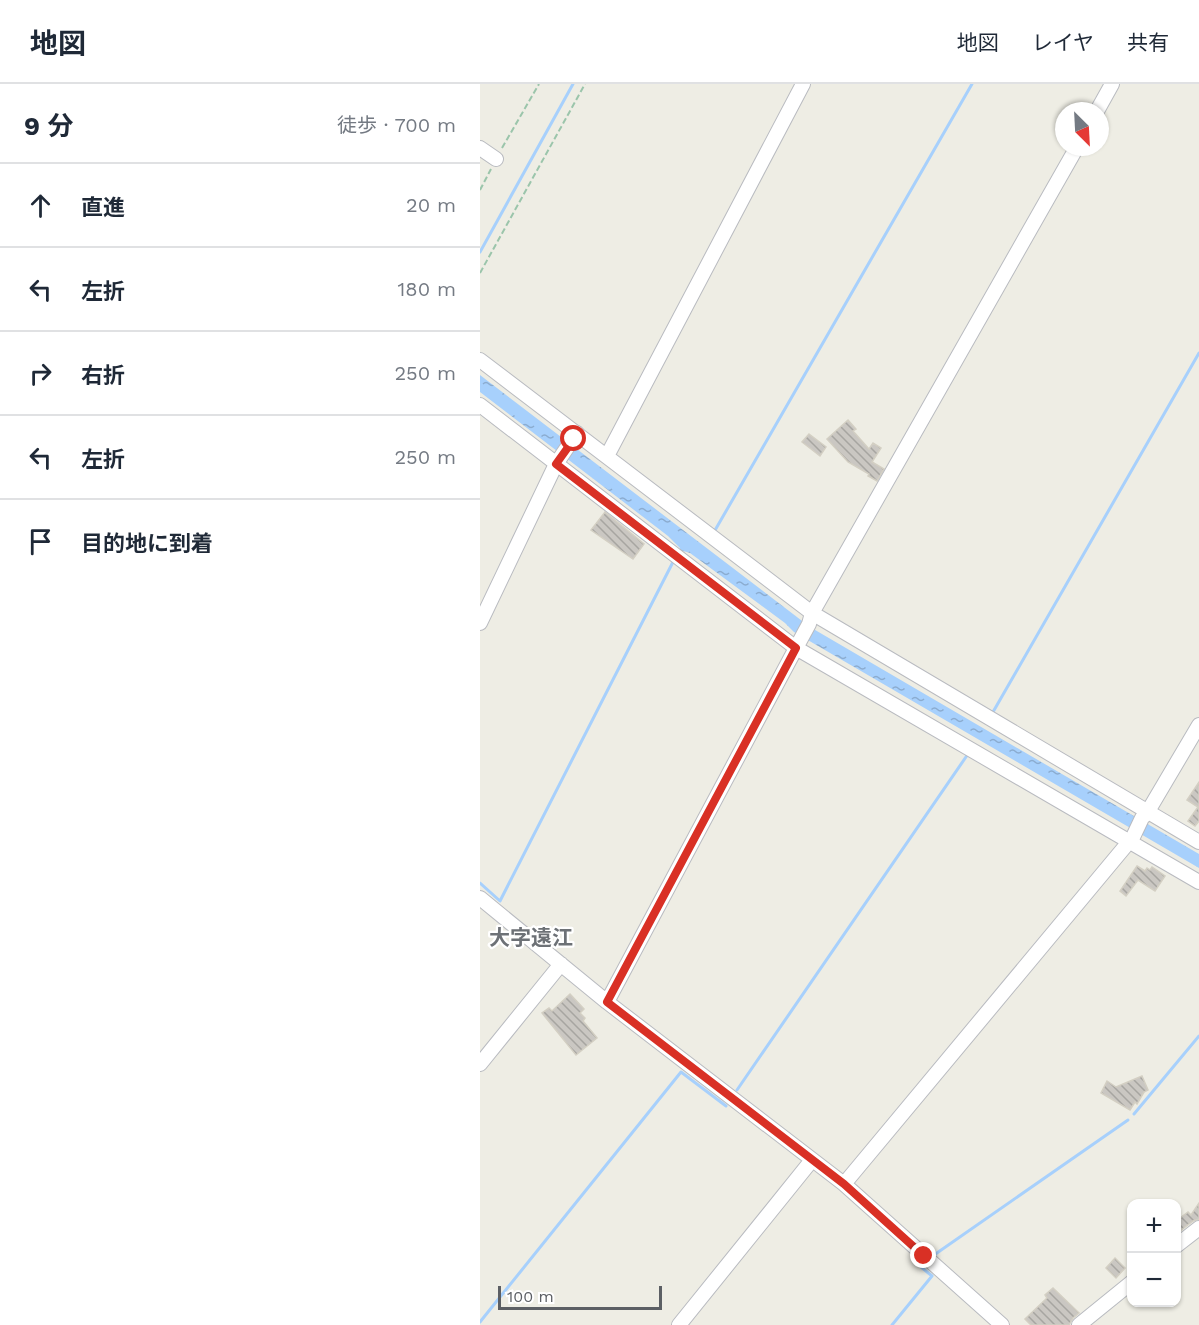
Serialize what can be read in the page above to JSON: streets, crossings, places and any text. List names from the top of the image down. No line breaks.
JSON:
{"districts":["大字遠江"],"scale_bar":"100 m","north":"bottom right","page":{"header":"地図","nav":["地図","レイヤ","共有"],"heading":["9 分","徒歩 · 700 m"],"list":[["直進","20 m"],["左折","180 m"],["右折","250 m"],["左折","250 m"],"目的地に到着"],"map_buttons":["+","−"],"scale":"100 m"}}
